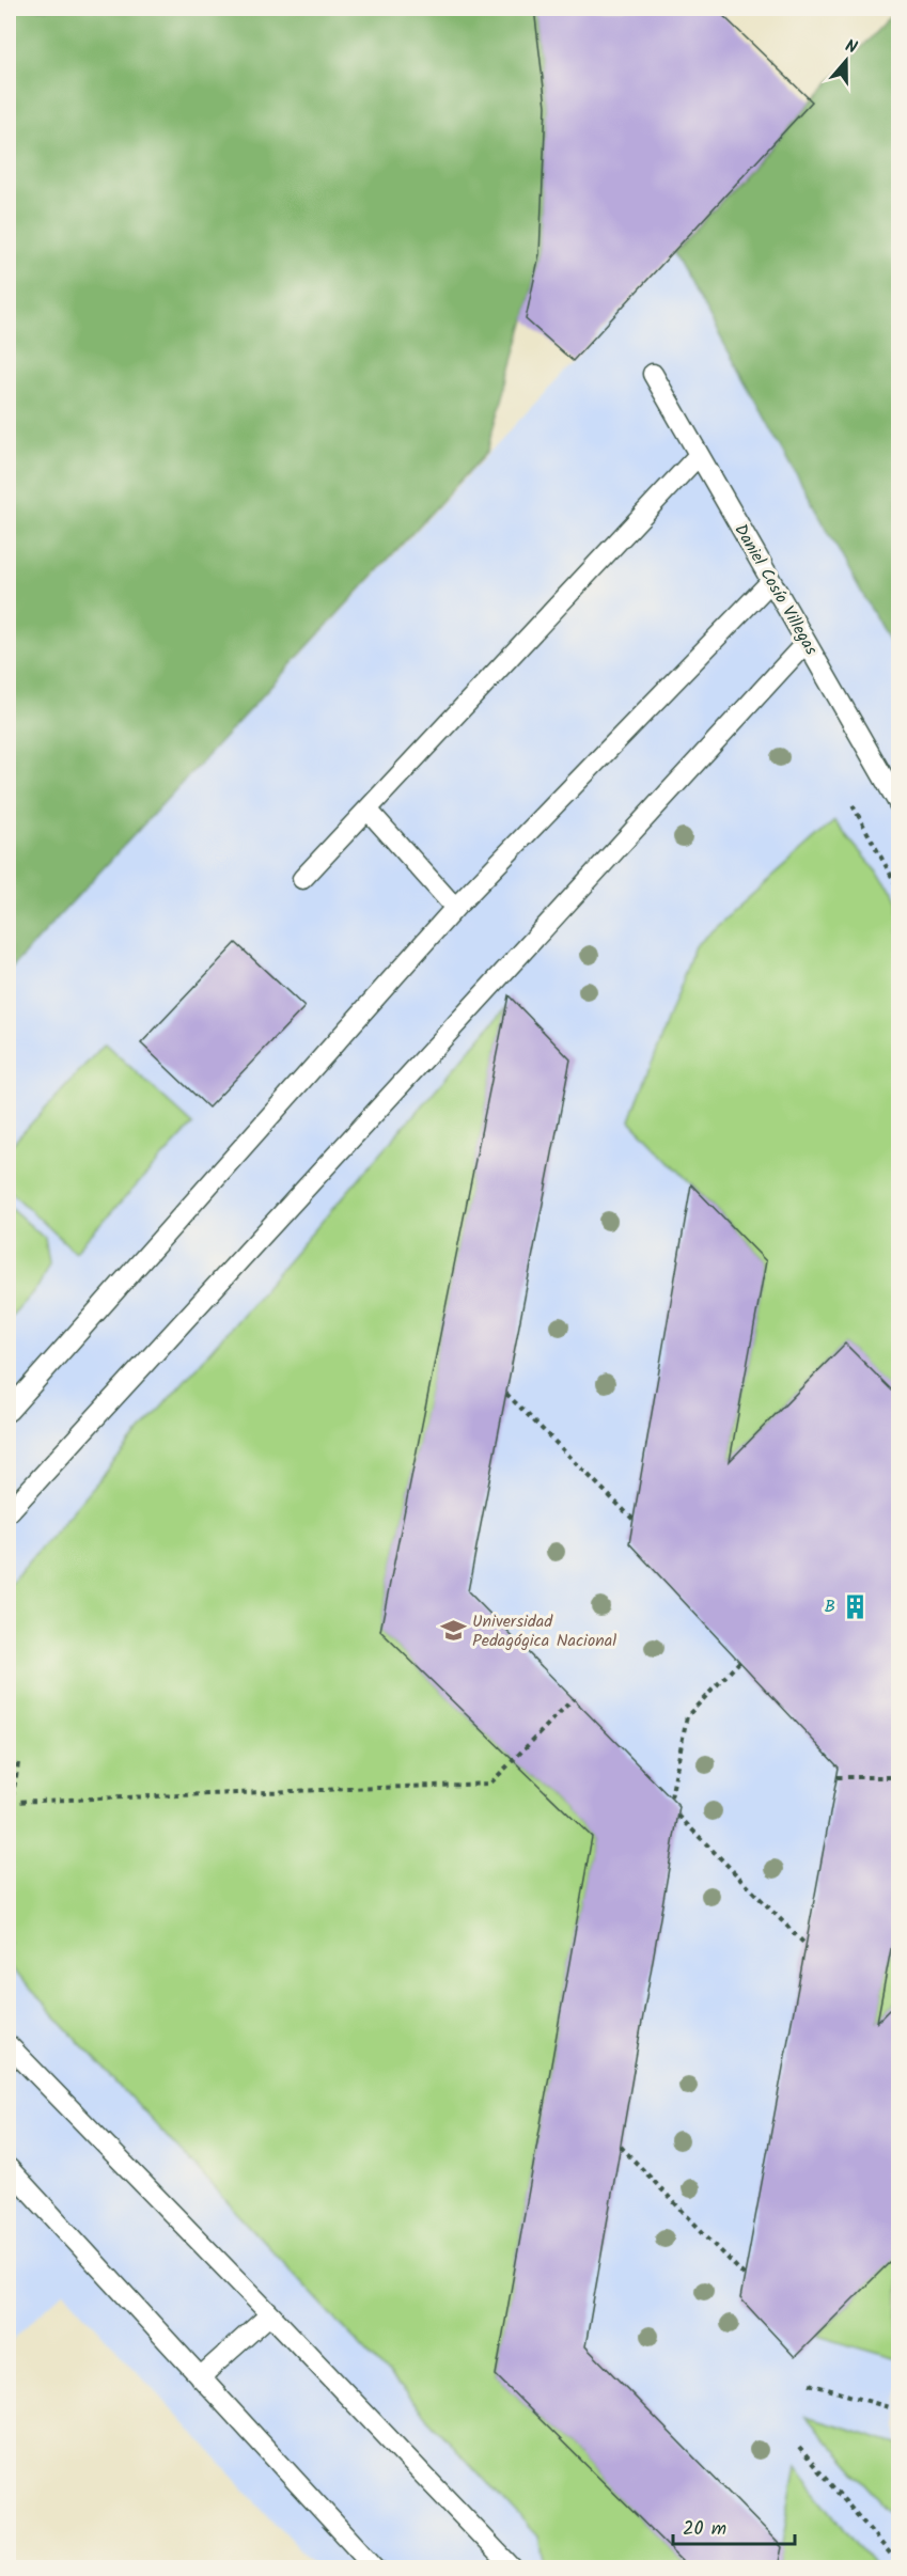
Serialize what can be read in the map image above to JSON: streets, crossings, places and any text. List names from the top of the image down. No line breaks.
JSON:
{"streets":{"lane":["Daniel Cosío Villegas"]},"places":{"building":["B"],"school or university":["Universidad Pedagógica Nacional"]},"scale_bar":"20 m","north":"top"}
